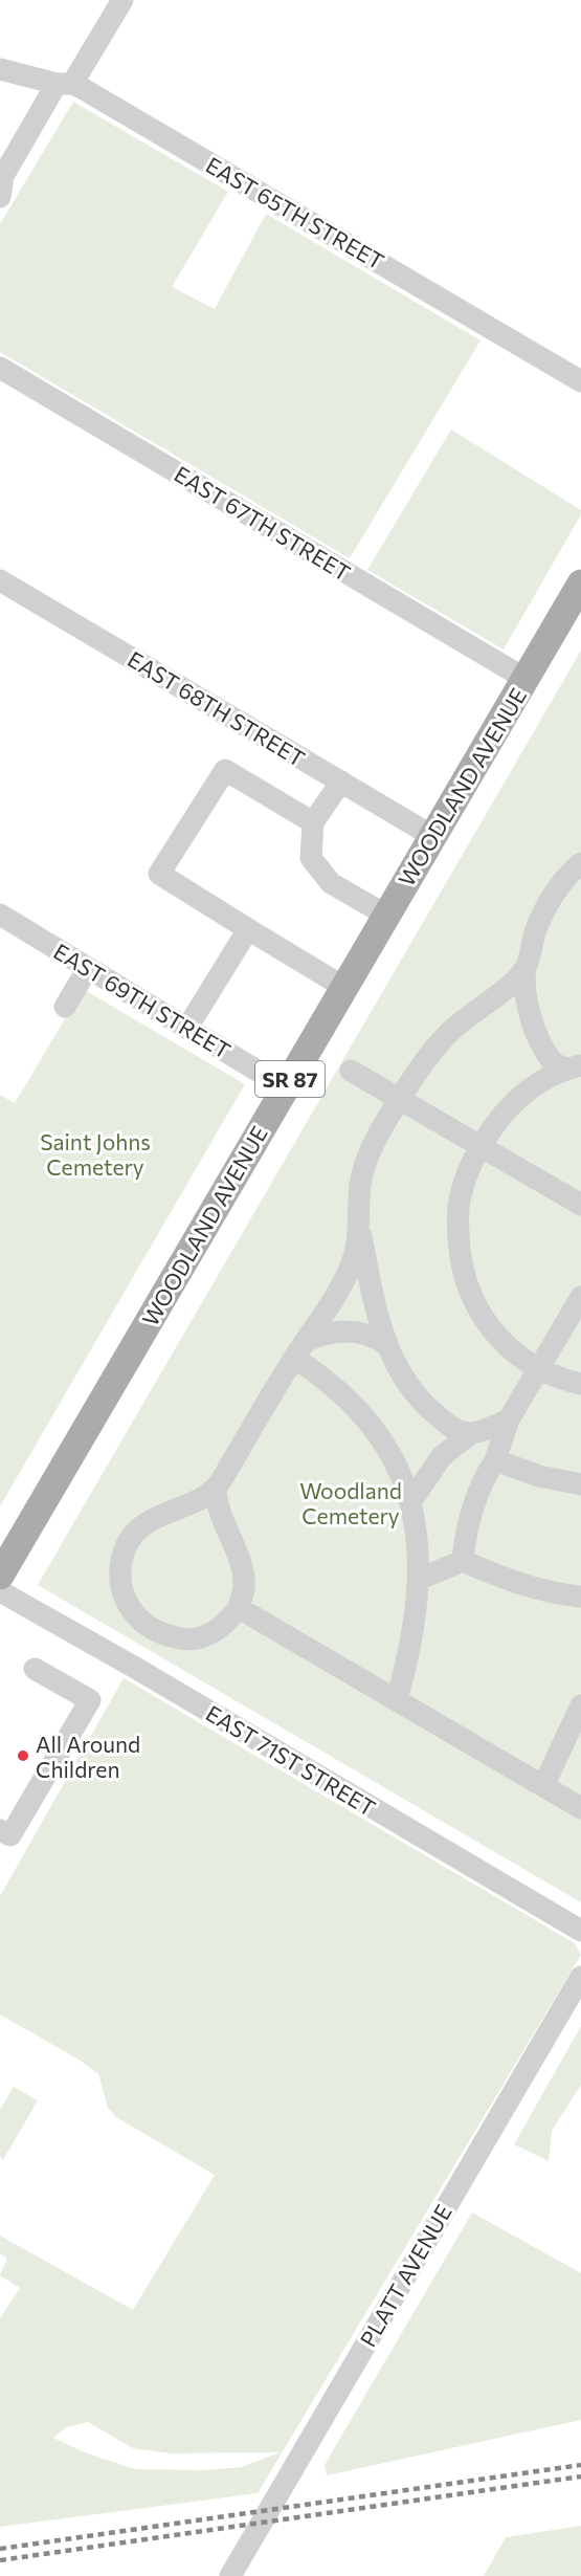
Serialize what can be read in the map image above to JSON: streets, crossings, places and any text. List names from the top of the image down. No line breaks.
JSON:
{"streets":{"main road":["WOODLAND AVENUE","SR 87"],"street":["EAST 65TH STREET","EAST 67TH STREET","EAST 68TH STREET","EAST 69TH STREET","EAST 71ST STREET","PLATT AVENUE"]},"crossings":[["EAST 67TH STREET","WOODLAND AVENUE"],["EAST 68TH STREET","WOODLAND AVENUE"],["WOODLAND AVENUE","EAST 69TH STREET"]],"parks":["Saint Johns Cemetery","Woodland Cemetery"],"places":["All Around Children"]}
